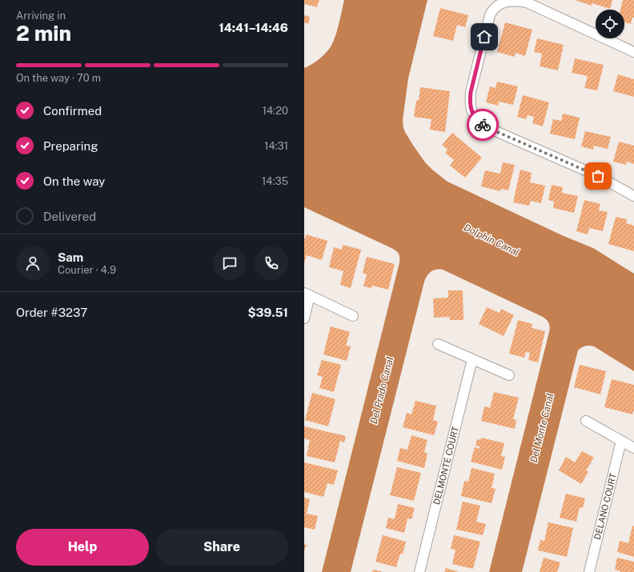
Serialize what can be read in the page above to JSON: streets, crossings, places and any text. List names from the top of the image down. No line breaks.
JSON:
{"streets":{"street":["DELMONTE COURT","DELANO COURT"]},"water":["Dolphin Canal","Del Prado Canal","Del Monte Canal"],"page":{"heading":["2 min","Arriving in","14:41–14:46"],"panel":["Sam","Courier · 4.9","Order #3237","$39.51"],"bar":"On the way · 70 m","list":[["Confirmed","14:20"],["Preparing","14:31"],["On the way","14:35"],"Delivered"],"buttons":["Help","Share"]}}
